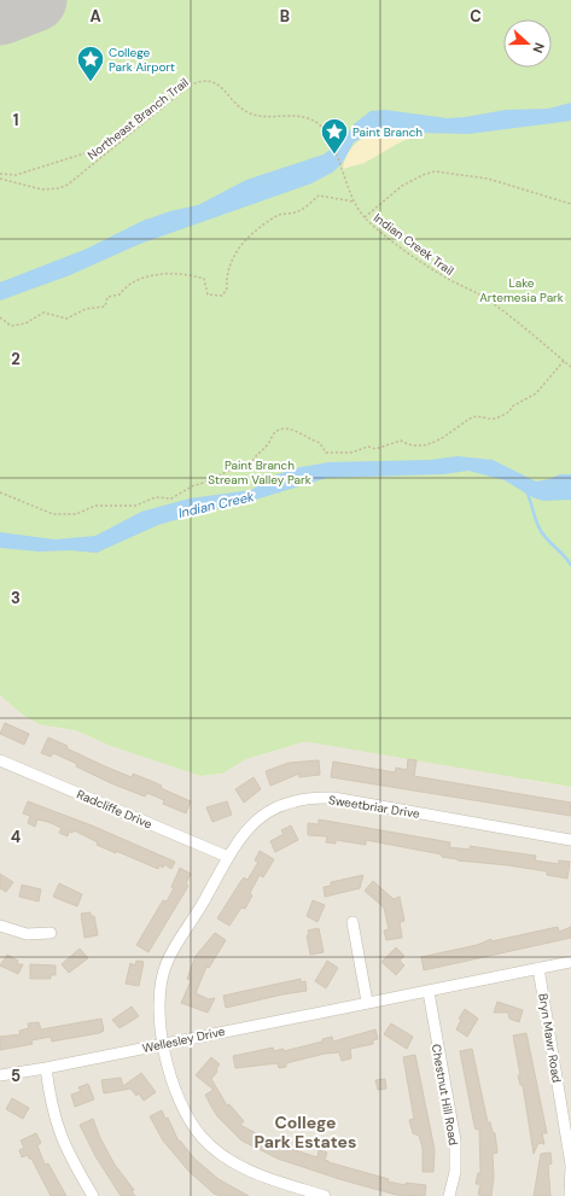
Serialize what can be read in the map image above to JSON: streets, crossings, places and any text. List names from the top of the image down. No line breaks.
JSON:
{"streets":{"street":["Sweetbriar Drive","Radcliffe Drive","Bryn Mawr Road","Wellesley Drive","Chestnut Hill Road"],"path":["Northeast Branch Trail","Indian Creek Trail"]},"crossings":[["Northeast Branch Trail","Indian Creek Trail"],["Sweetbriar Drive","Radcliffe Drive"],["Sweetbriar Drive","Wellesley Drive"],["Bryn Mawr Road","Wellesley Drive"],["Wellesley Drive","Chestnut Hill Road"]],"districts":["College Park Estates"],"water":["Indian Creek"],"parks":["Lake Artemesia Park","Paint Branch Stream Valley Park"],"places":{"place":["College Park Airport","Paint Branch"]},"north":"right","grid":{"columns":["A","B","C"],"rows":["1","2","3","4","5"]}}
